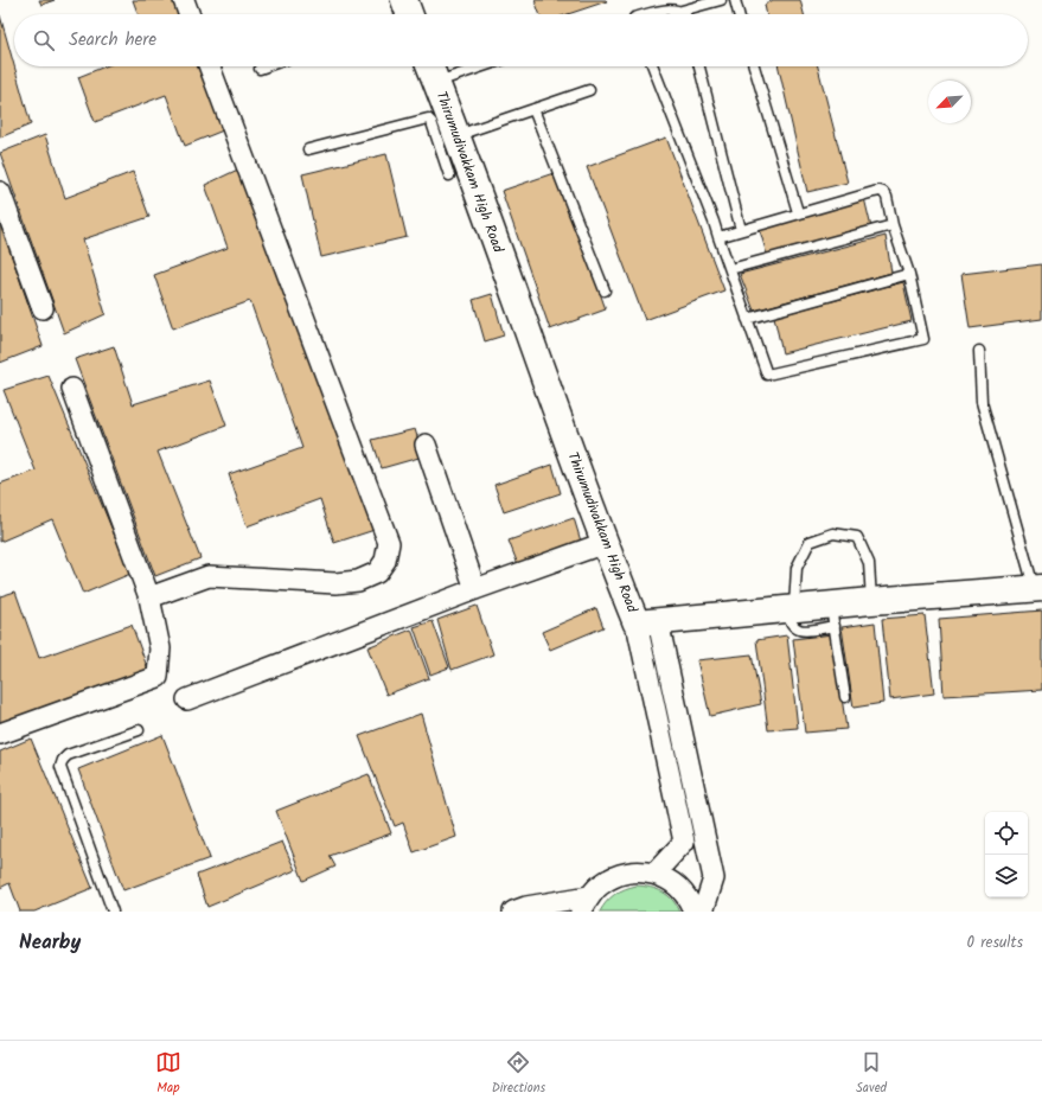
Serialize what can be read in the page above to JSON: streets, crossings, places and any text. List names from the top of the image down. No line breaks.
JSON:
{"streets":{"main road":["Thirumudivakkam High Road"]},"north":"bottom left","page":{"search":"Search here","heading":["Nearby","0 results"],"nav":["Map","Directions","Saved"]}}
